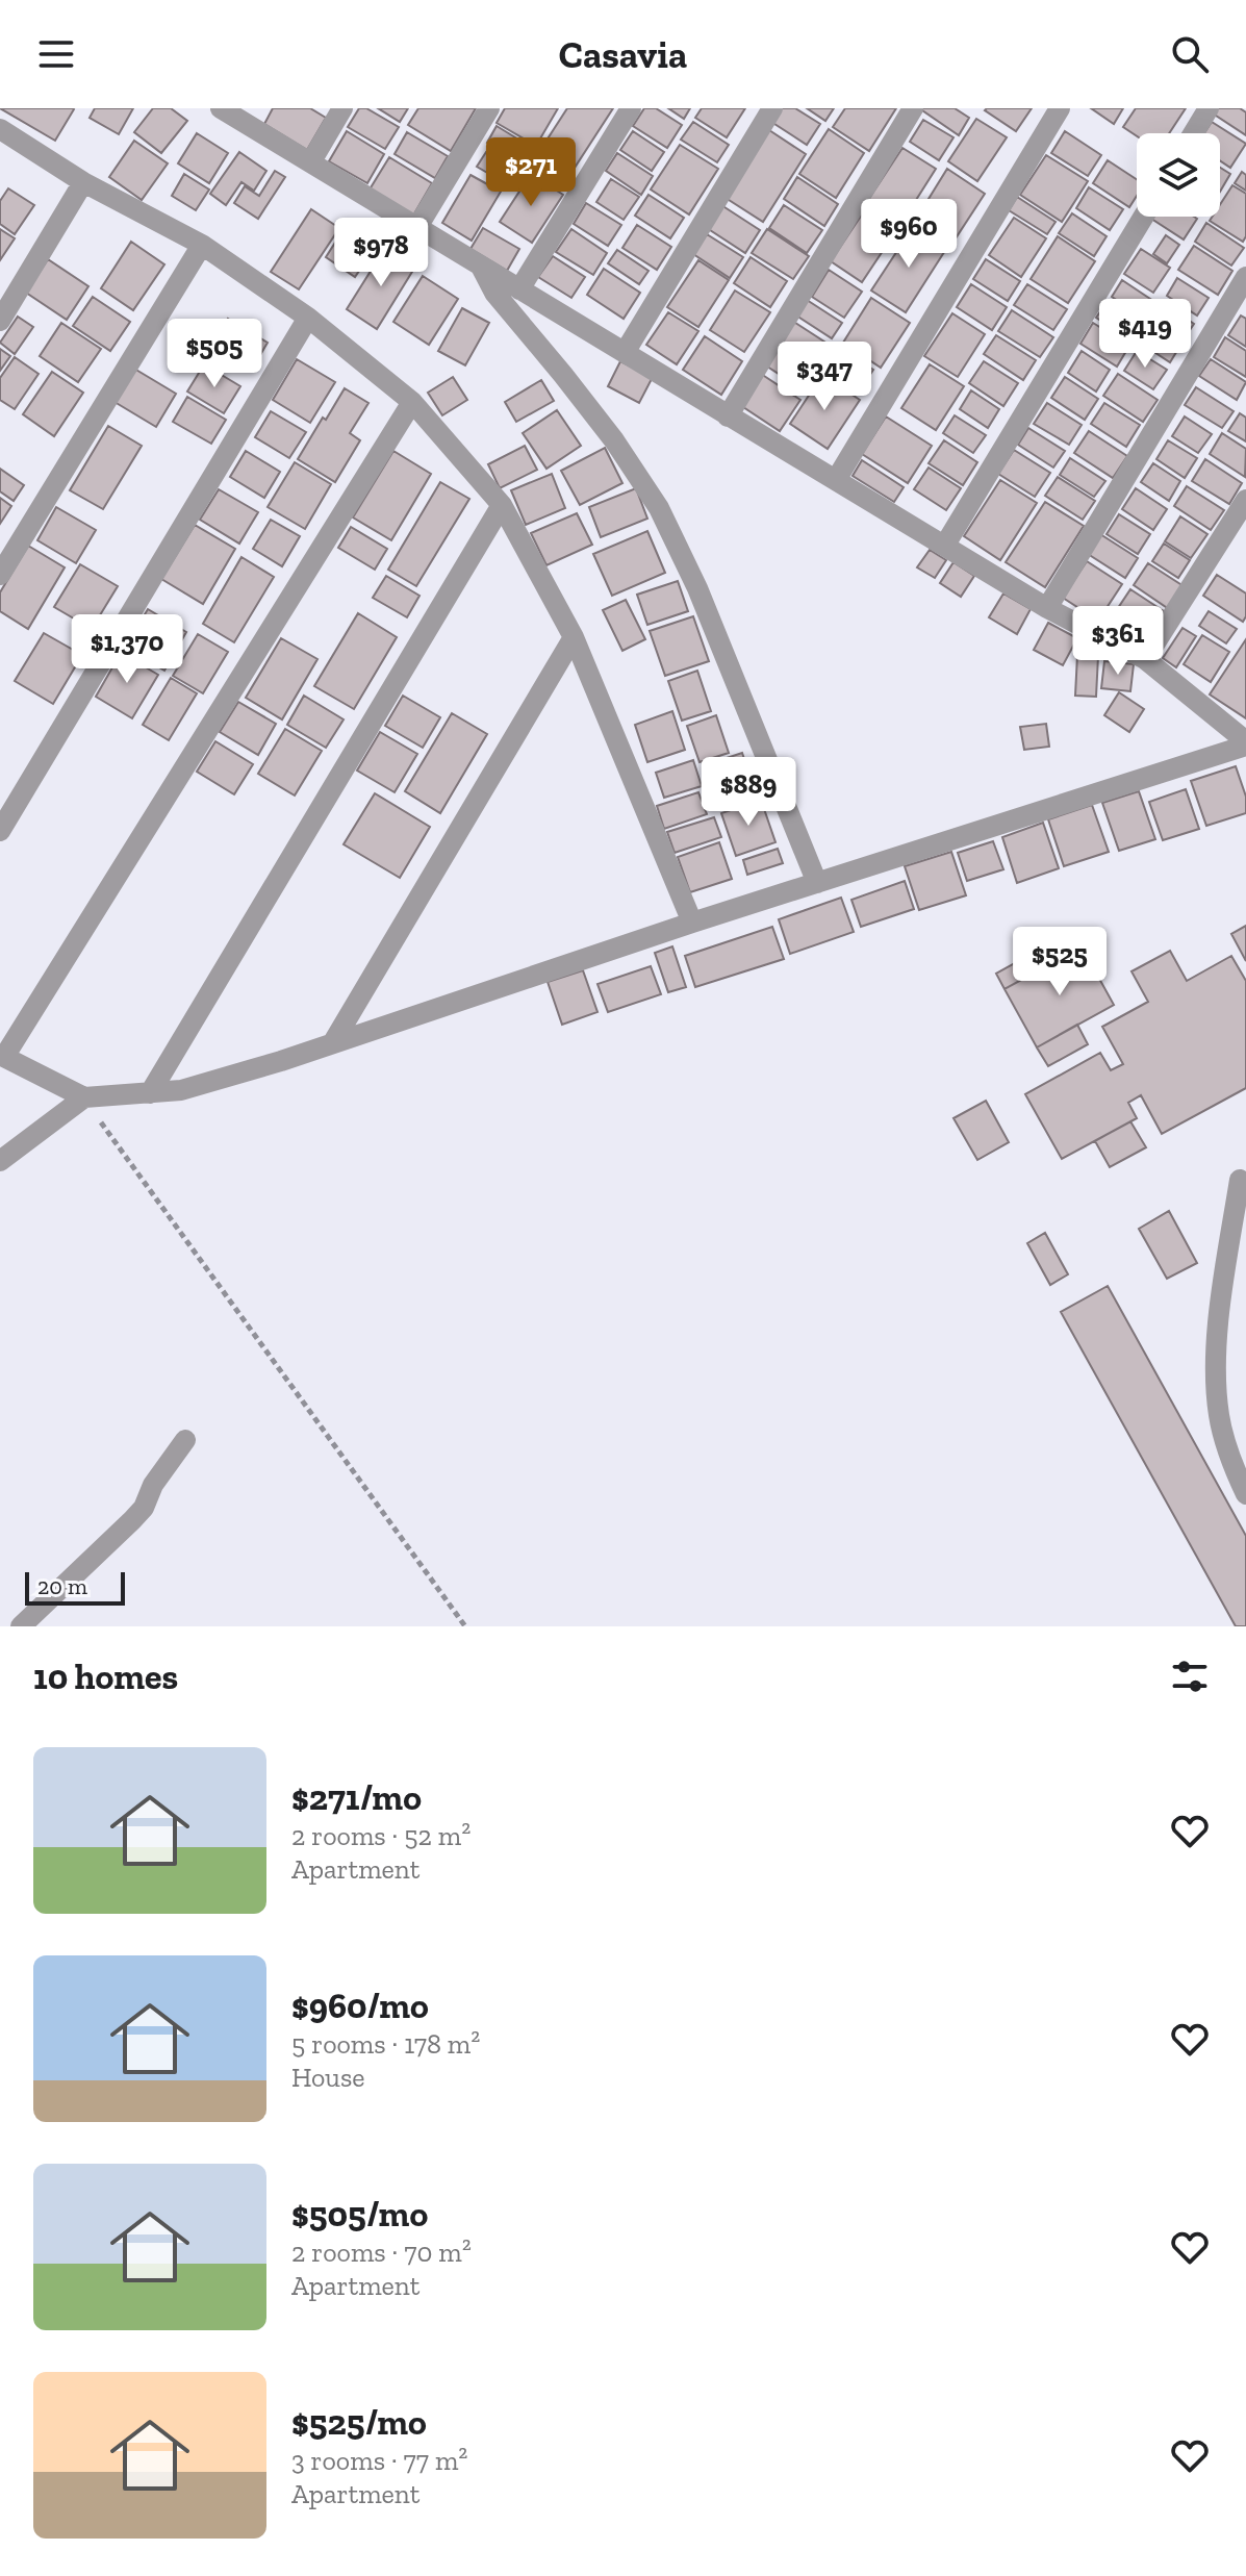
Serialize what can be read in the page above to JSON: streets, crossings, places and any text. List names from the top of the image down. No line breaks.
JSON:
{"scale_bar":"20 m","page":{"header":"Casavia","price":["$271","$960","$978","$419","$505","$347","$361","$1,370","$889","$525"],"scale":"20 m","heading":"10 homes","list":[{"name":"$271/mo","note":"2 rooms · 52 m² · Apartment"},{"name":"$960/mo","note":"5 rooms · 178 m² · House"},{"name":"$505/mo","note":"2 rooms · 70 m² · Apartment"},{"name":"$525/mo","note":"3 rooms · 77 m² · Apartment"}]}}
